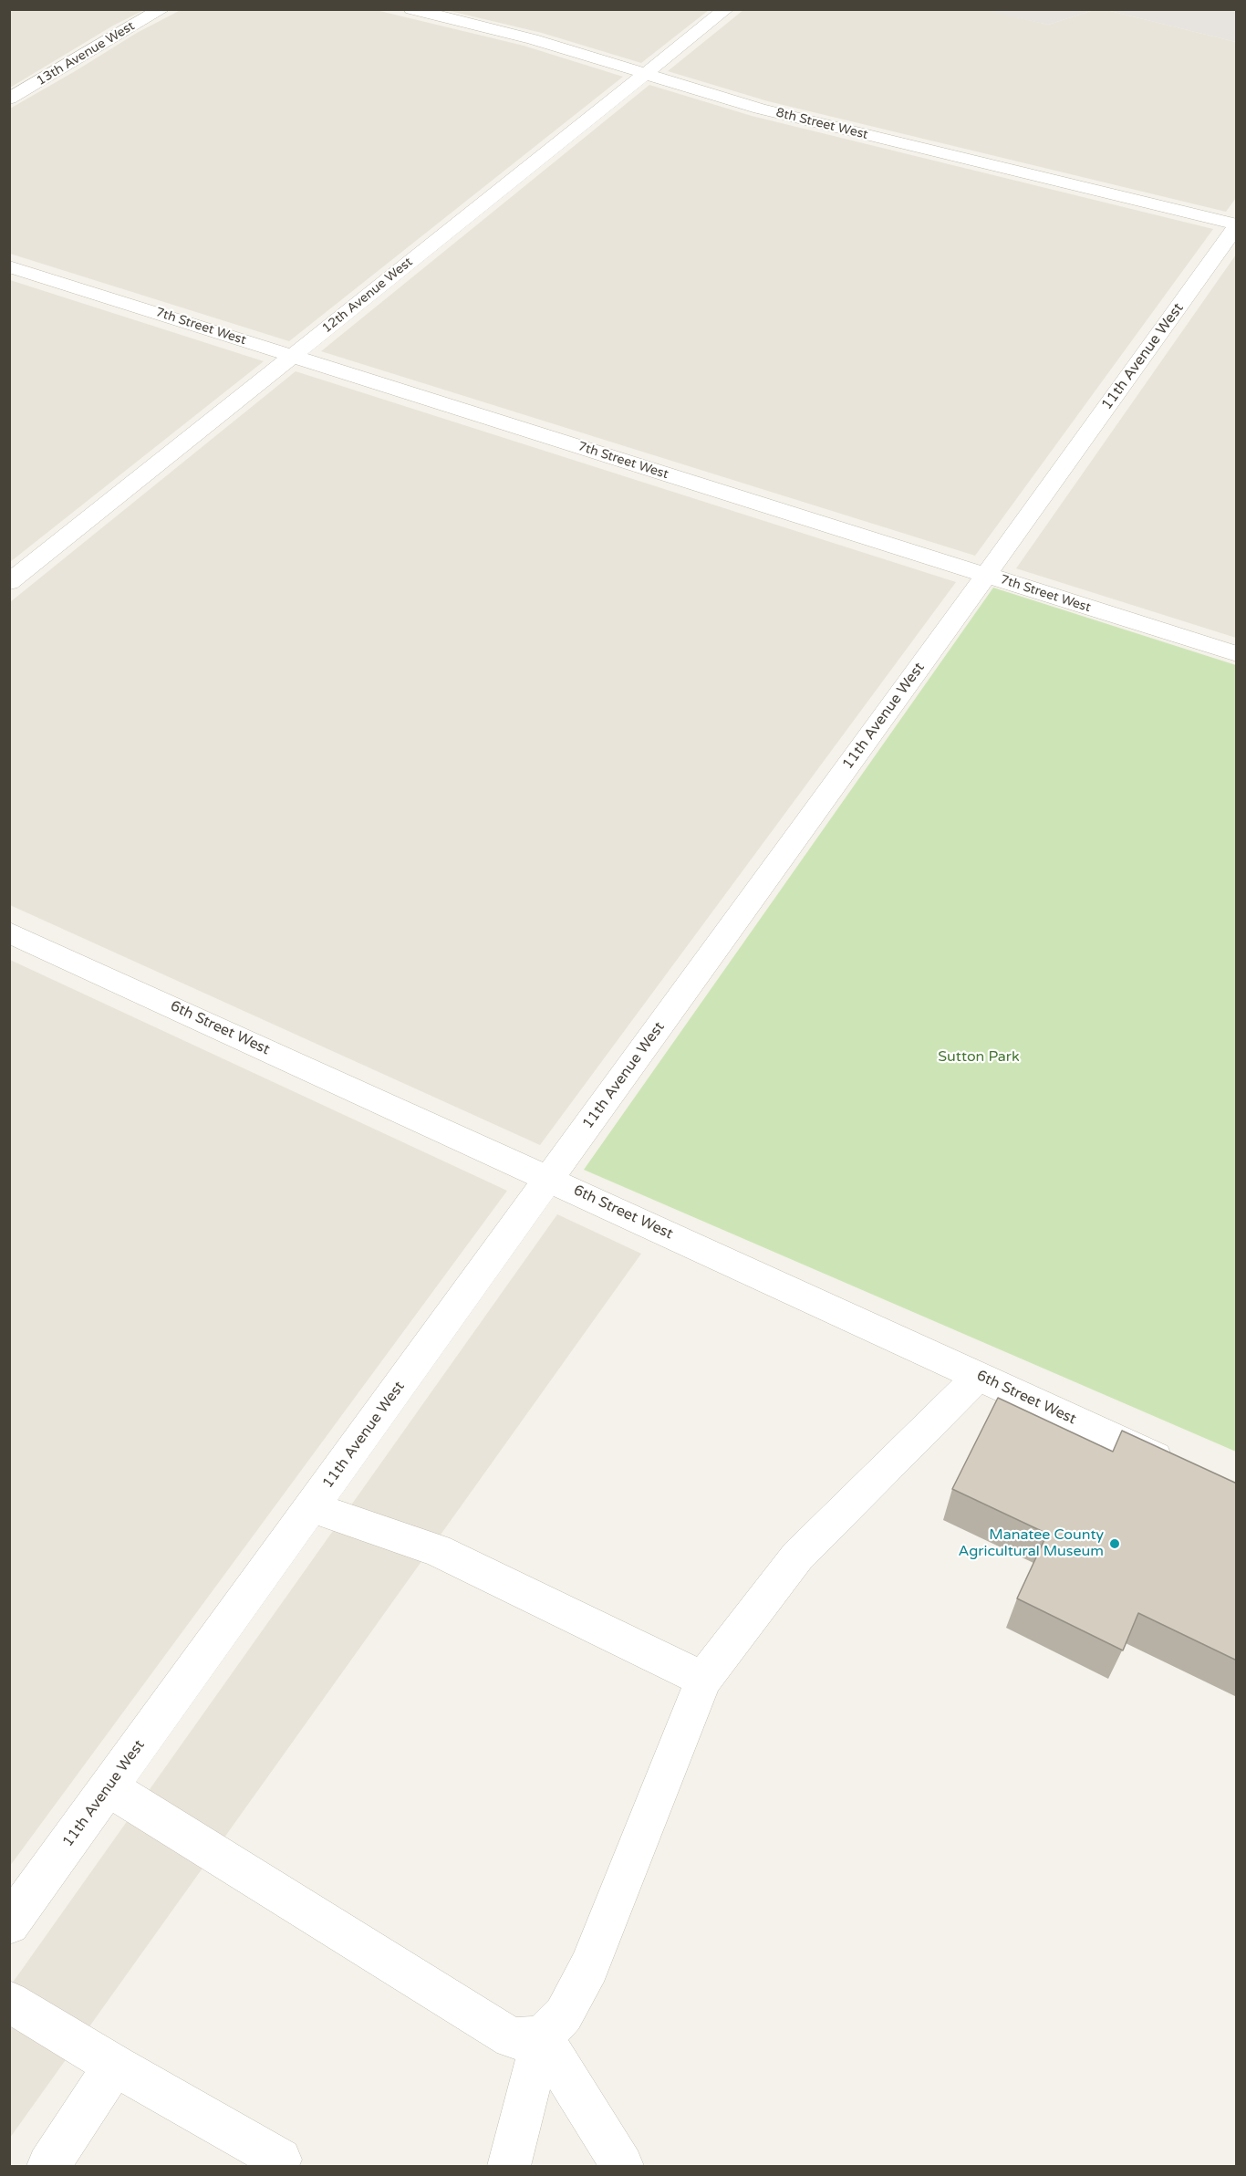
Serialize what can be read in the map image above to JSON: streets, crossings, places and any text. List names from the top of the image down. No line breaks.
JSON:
{"streets":{"street":["13th Avenue West","8th Street West","12th Avenue West","7th Street West","11th Avenue West","6th Street West"]},"crossings":[["8th Street West","12th Avenue West"],["8th Street West","11th Avenue West"],["12th Avenue West","7th Street West"],["7th Street West","11th Avenue West"],["11th Avenue West","6th Street West"]],"parks":["Sutton Park"],"places":["Manatee County Agricultural Museum"]}
